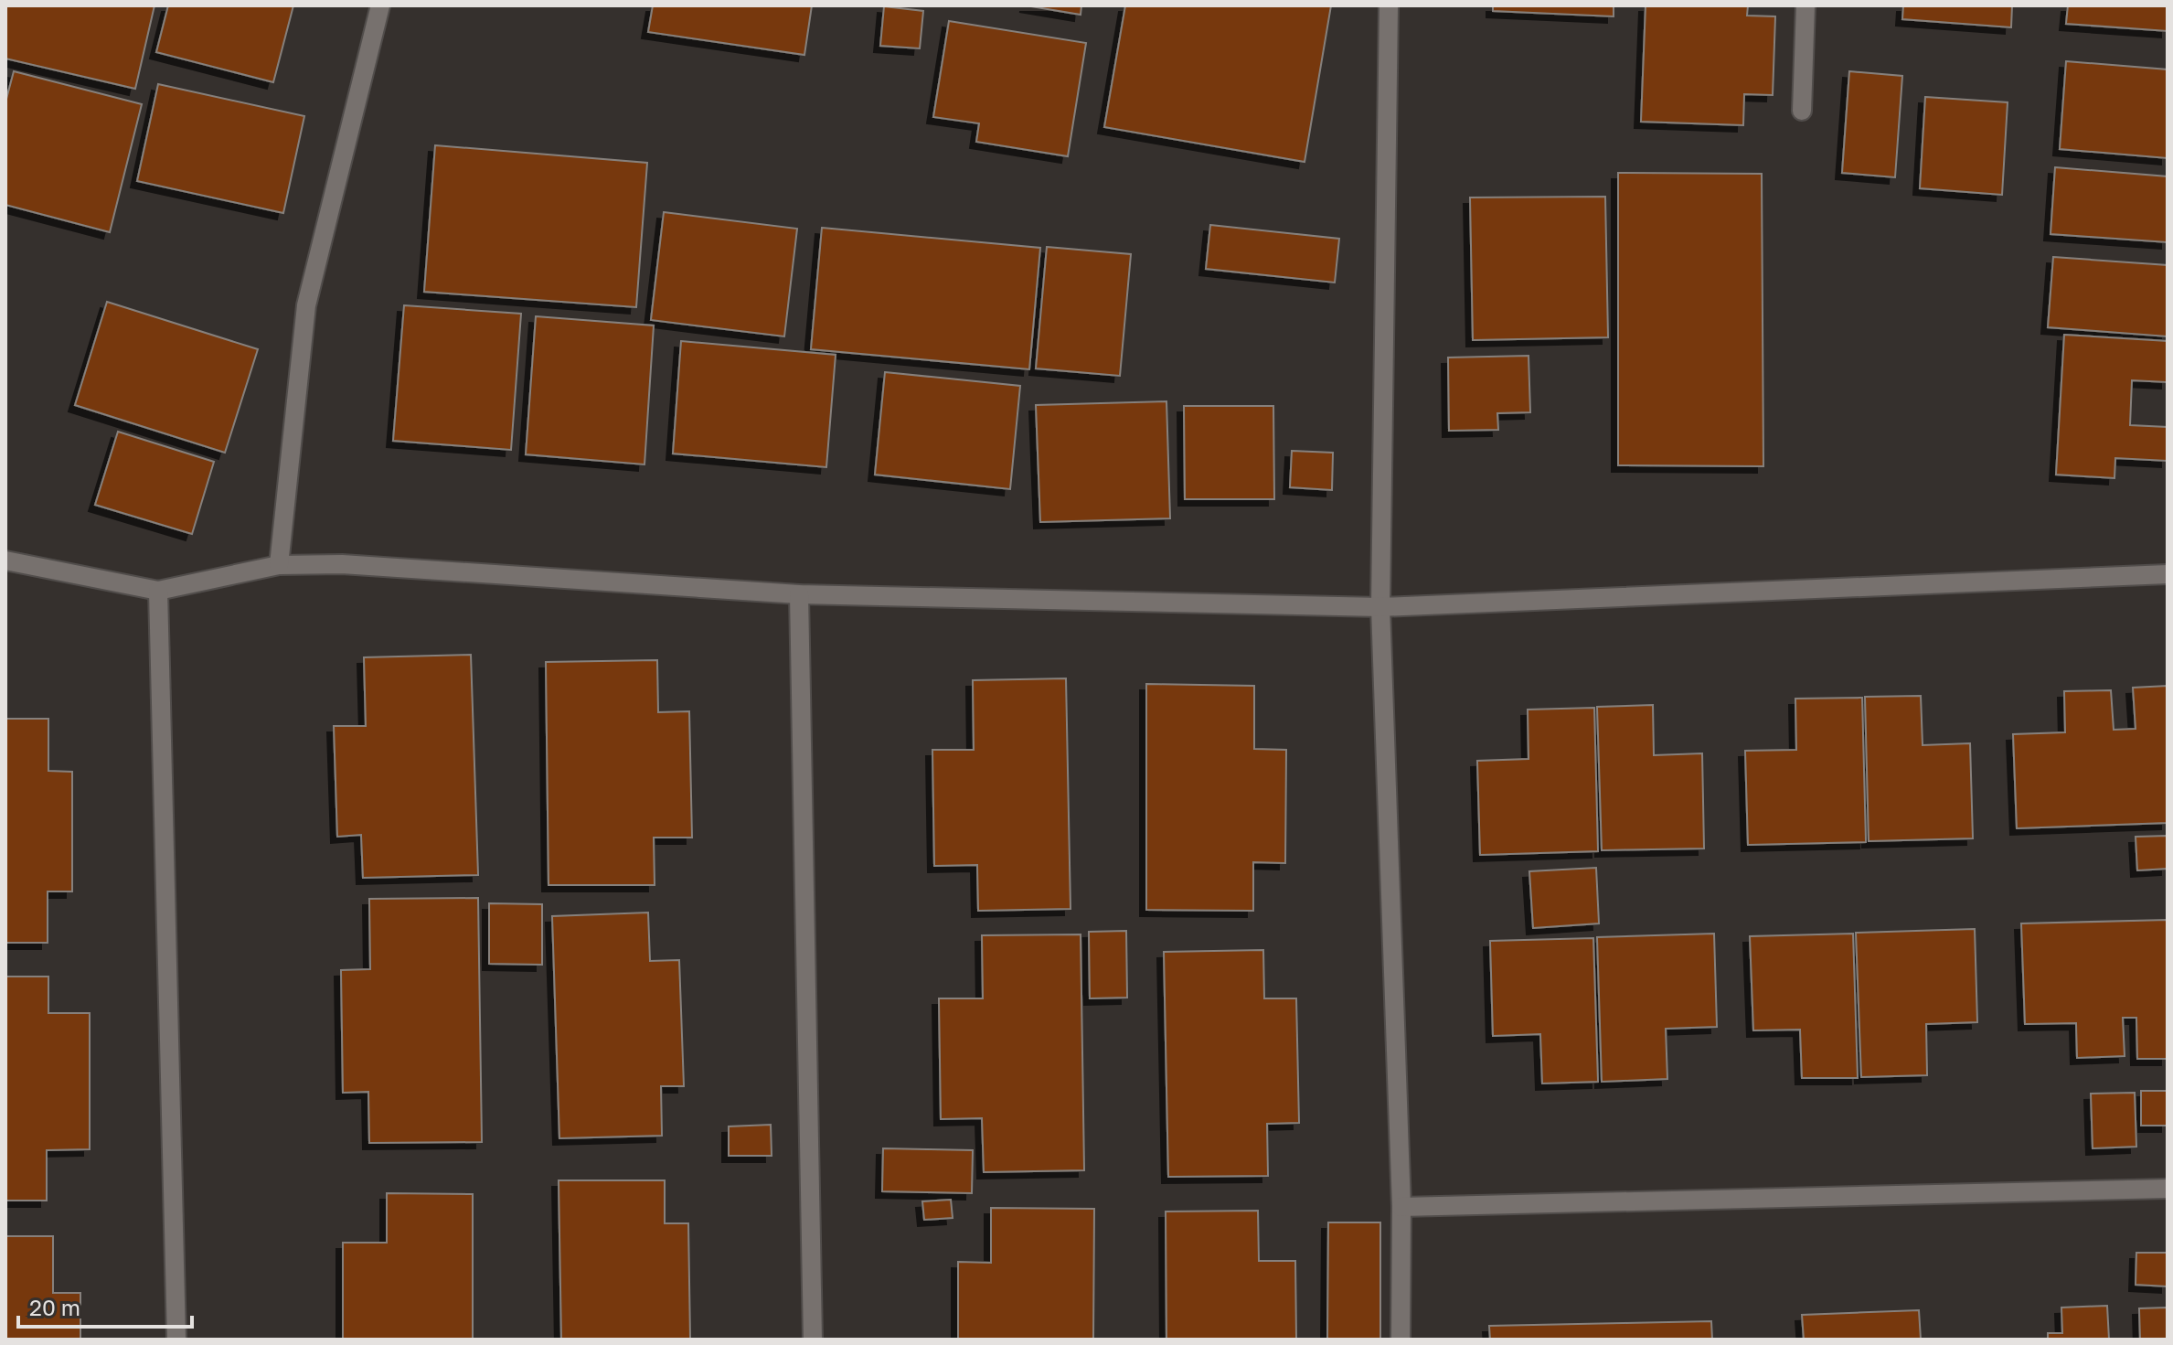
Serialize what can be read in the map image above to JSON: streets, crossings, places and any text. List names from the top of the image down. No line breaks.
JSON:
{"scale_bar":"20 m"}
